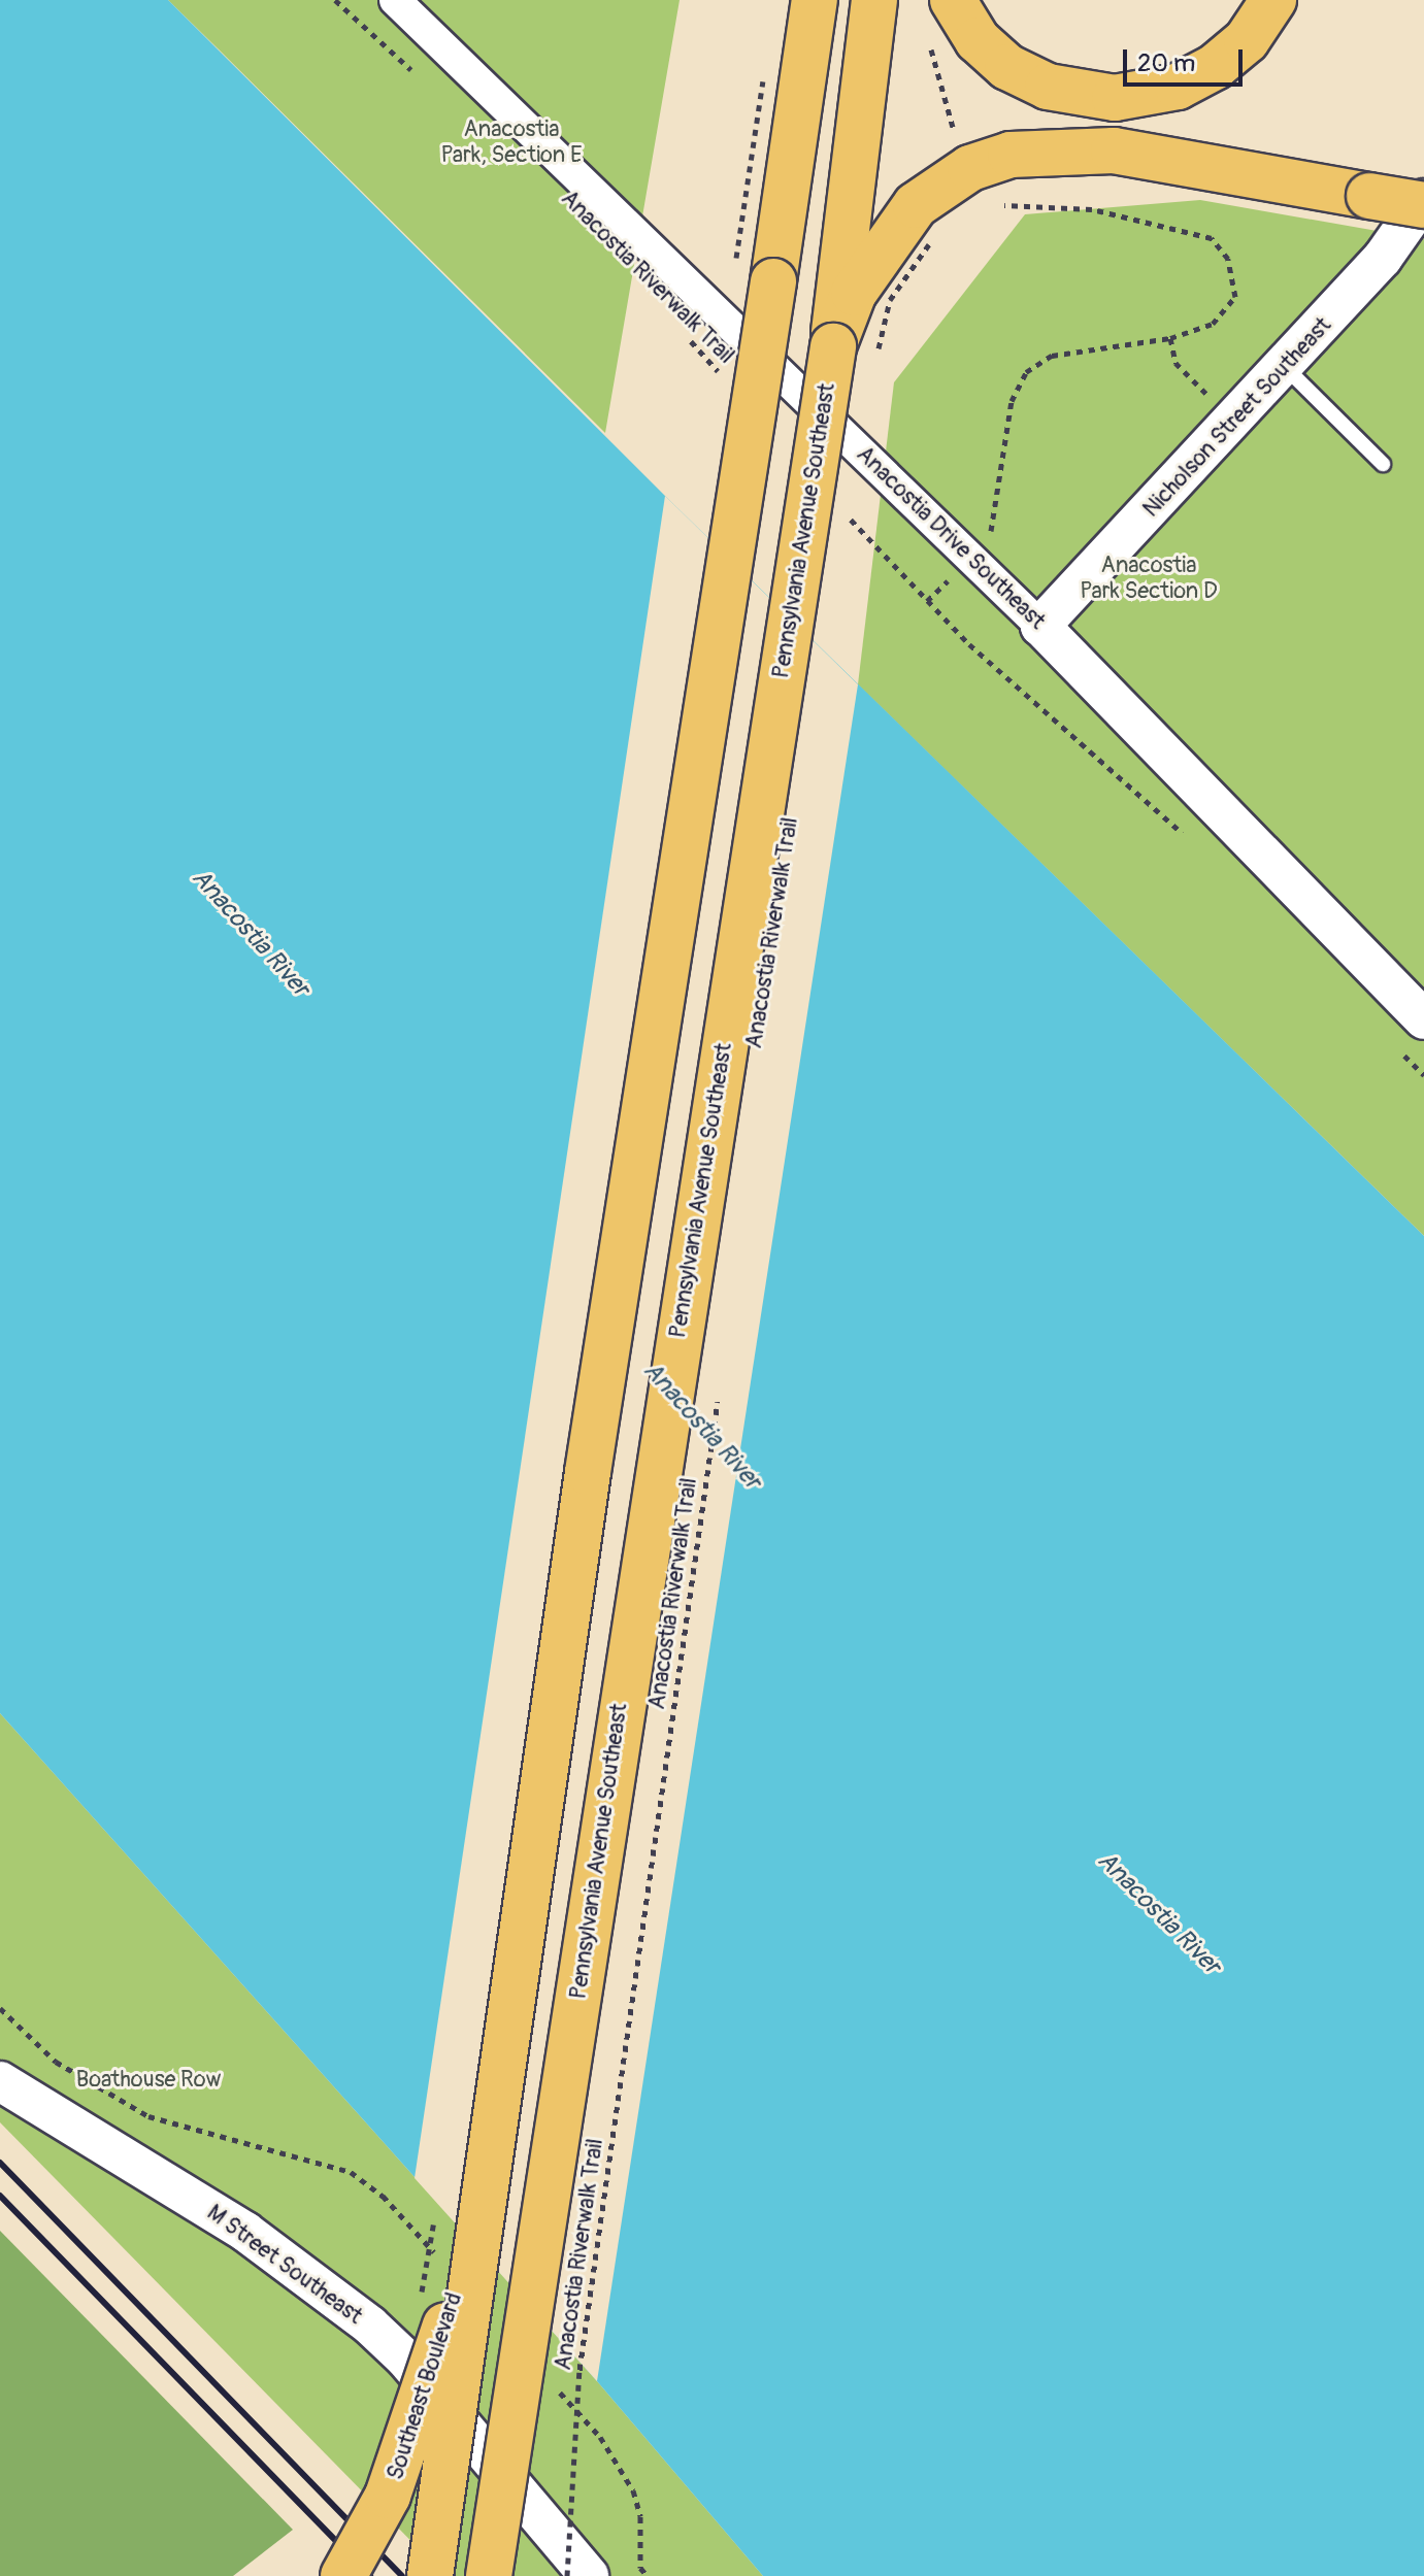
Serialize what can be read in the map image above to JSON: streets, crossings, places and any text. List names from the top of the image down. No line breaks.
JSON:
{"streets":{"main road":["Pennsylvania Avenue Southeast","Southeast Boulevard"],"street":["Nicholson Street Southeast","Anacostia Drive Southeast","M Street Southeast"],"path":["Anacostia Riverwalk Trail"]},"crossings":[["Nicholson Street Southeast","Anacostia Drive Southeast"]],"water":["Anacostia River"],"parks":["Anacostia Park, Section E","Anacostia Park Section D","Boathouse Row"],"scale_bar":"20 m"}
